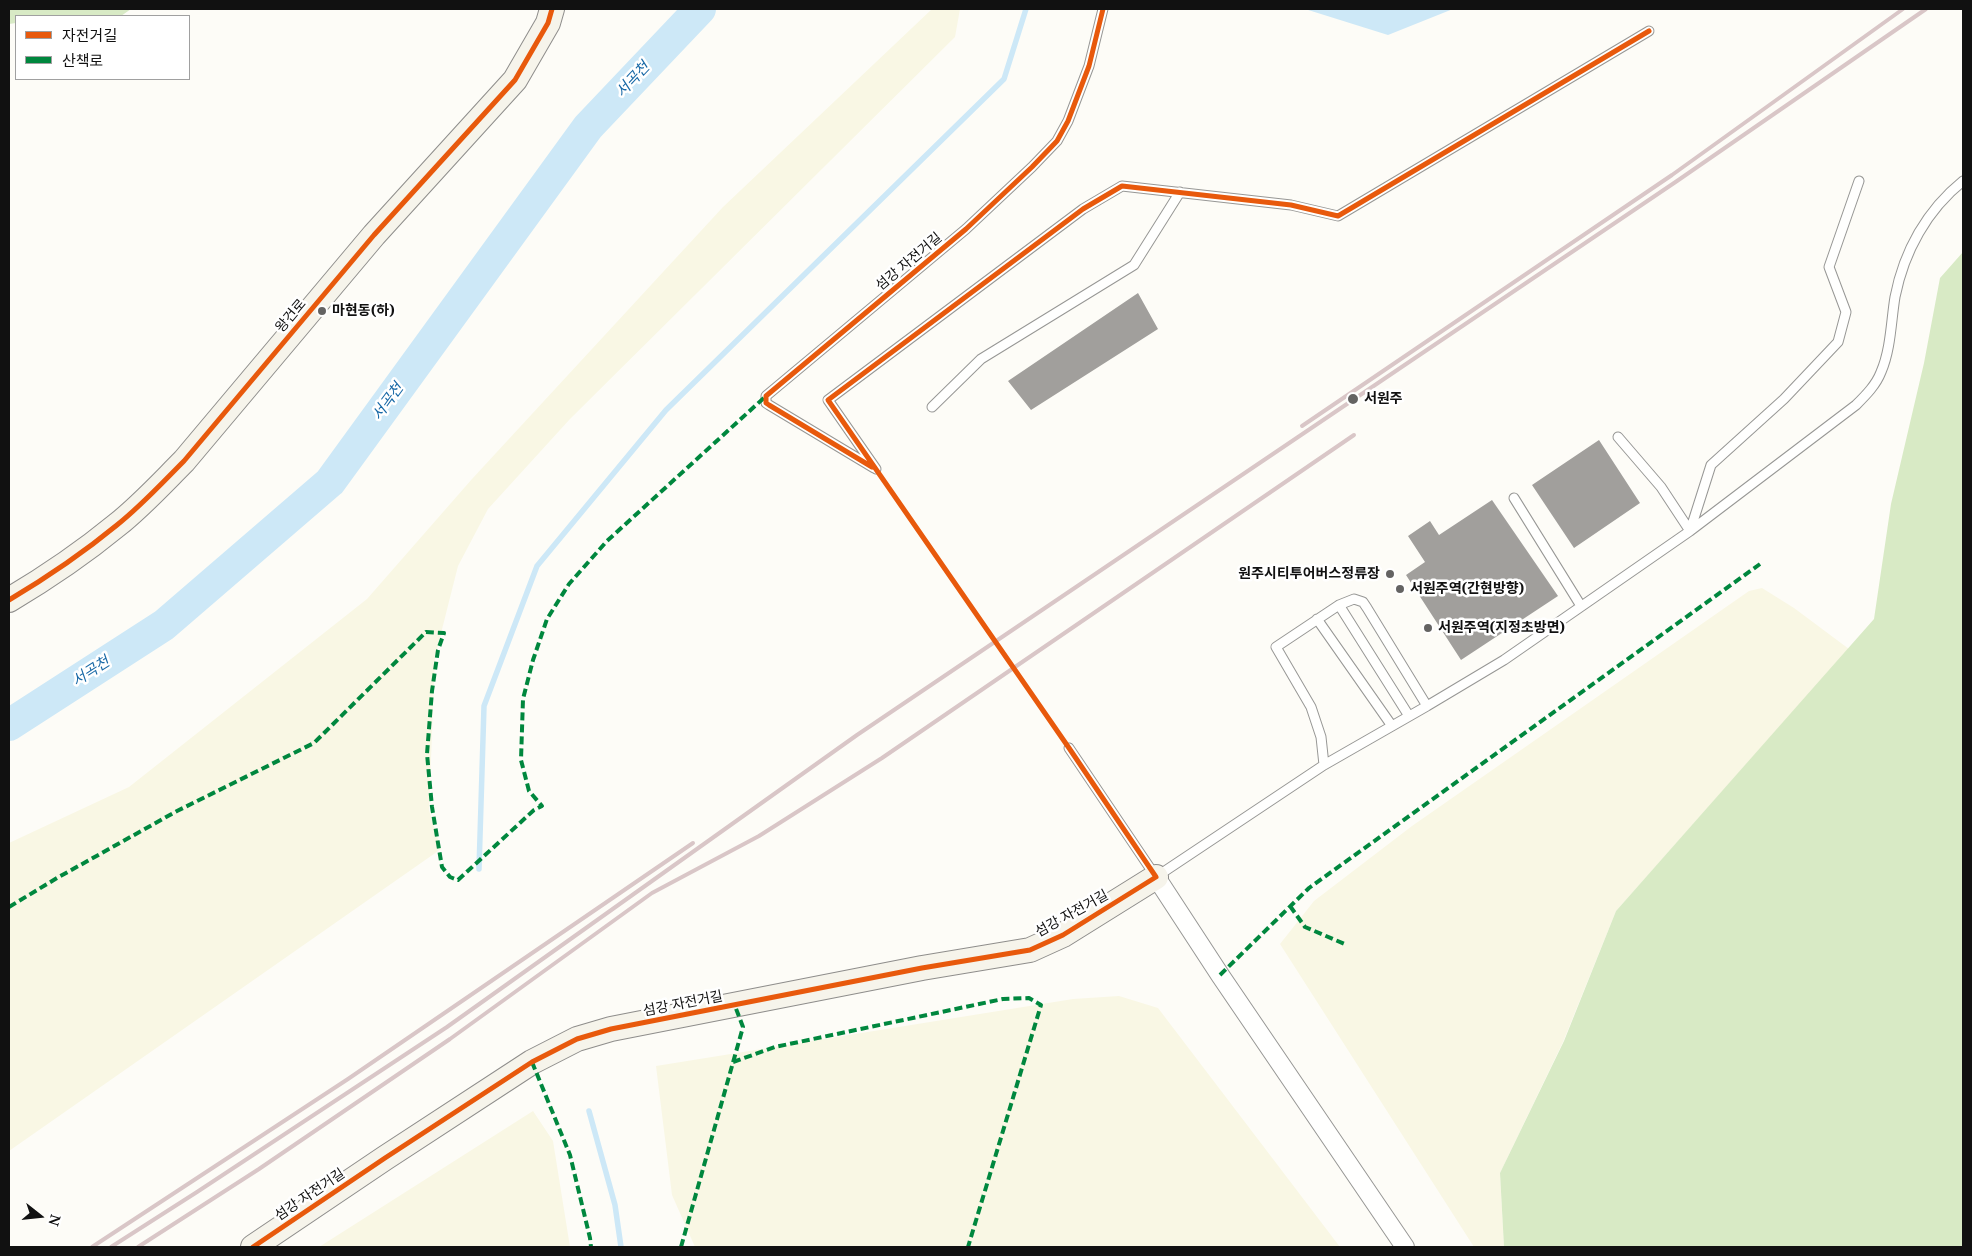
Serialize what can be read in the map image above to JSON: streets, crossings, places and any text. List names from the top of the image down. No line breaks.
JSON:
{"streets":{"street":["섬강 자전거길","왕건로"]},"water":["서곡천"],"places":["마현동(하)","서원주","원주시티투어버스정류장","서원주역(간현방향)","서원주역(지정초방면)"],"legend":["자전거길","산책로"],"north":"right"}
